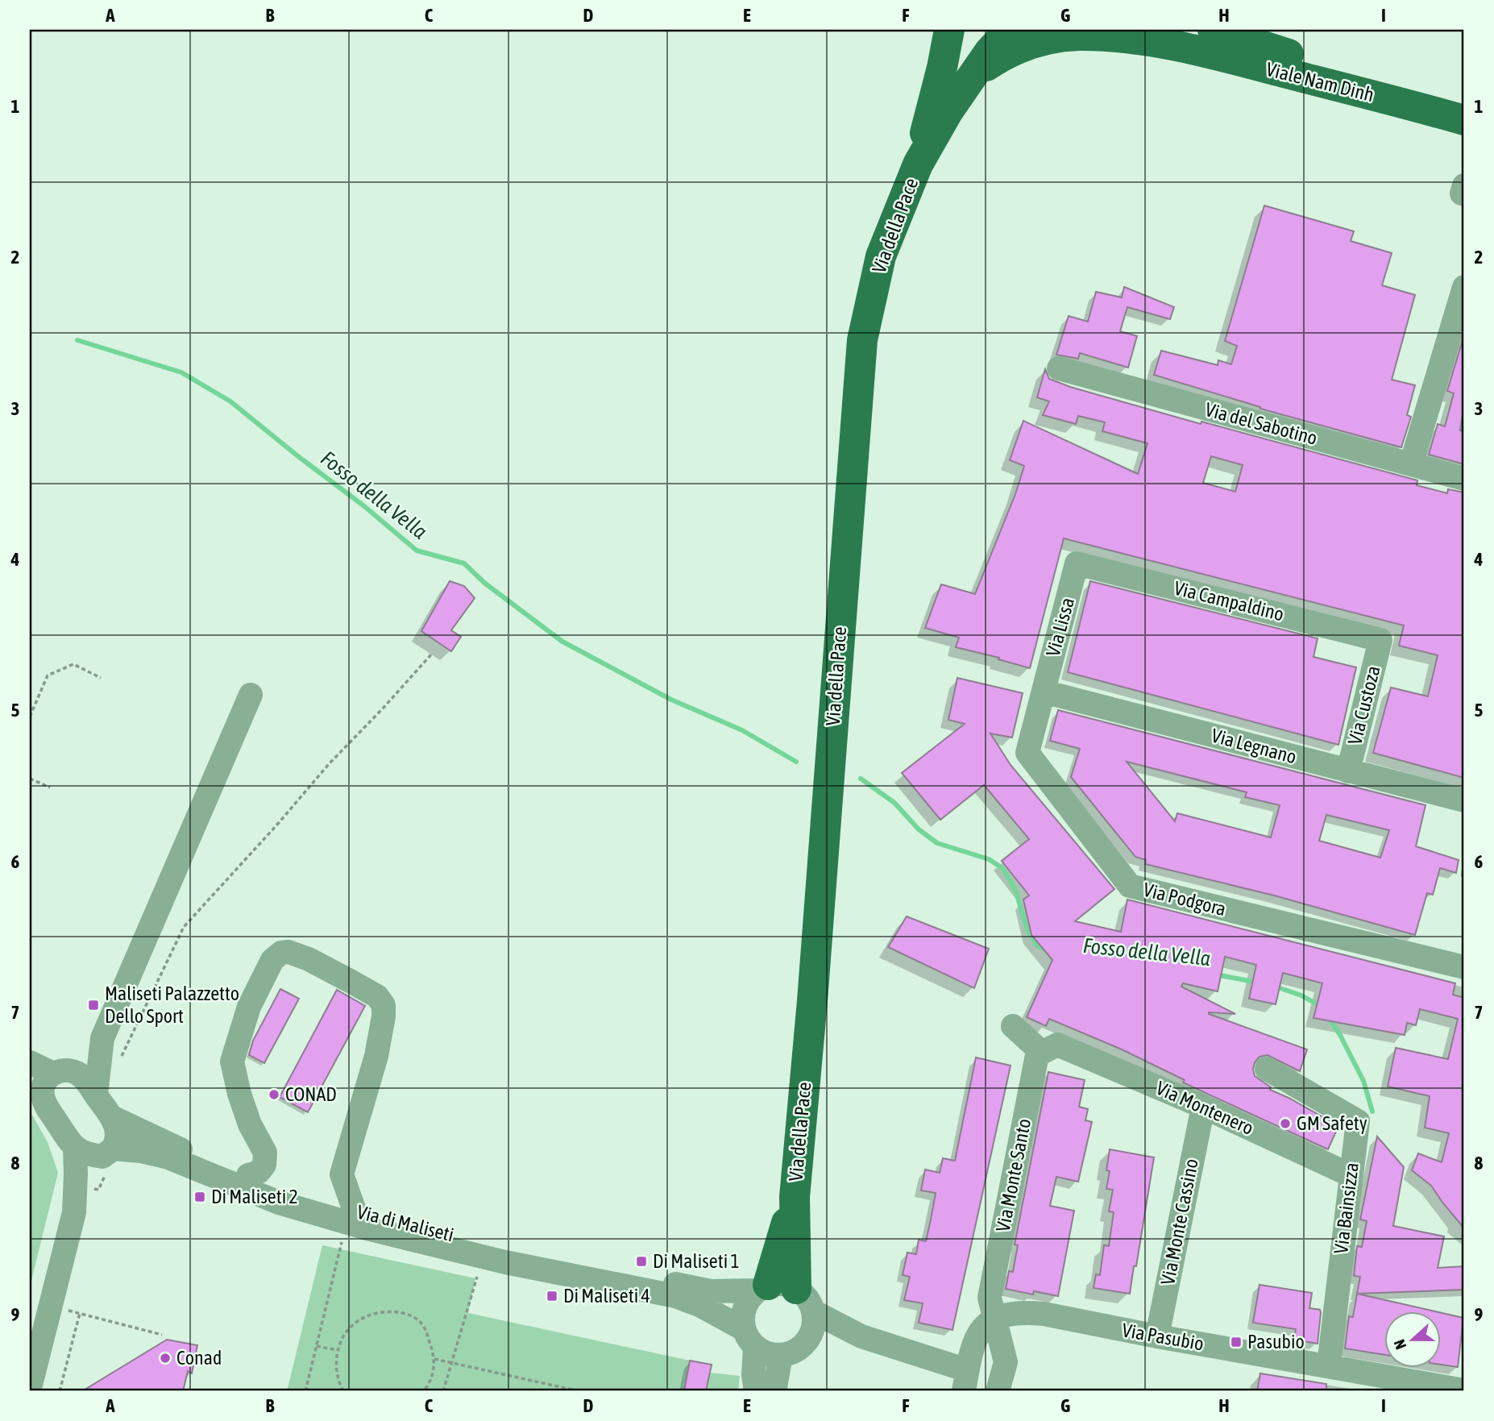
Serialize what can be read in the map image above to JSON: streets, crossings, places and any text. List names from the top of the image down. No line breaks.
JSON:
{"streets":{"main road":["Viale Nam Dinh","Via della Pace"],"street":["Via del Sabotino","Via Campaldino","Via Lissa","Via Custoza","Via Legnano","Via Podgora","Via Montenero","Via Monte Santo","Via Bainsizza","Via Monte Cassino","Via di Maliseti","Via Pasubio"]},"crossings":[["Via Campaldino","Via Lissa"],["Via Campaldino","Via Custoza"],["Via Lissa","Via Legnano"],["Via Lissa","Via Podgora"],["Via Custoza","Via Legnano"],["Via Legnano","Via Podgora"],["Via Montenero","Via Monte Santo"],["Via Montenero","Via Bainsizza"],["Via Montenero","Via Monte Cassino"],["Via Monte Santo","Via Pasubio"],["Via Bainsizza","Via Pasubio"],["Via Monte Cassino","Via Pasubio"]],"water":["Fosso della Vella"],"places":{"transit":["Maliseti Palazzetto Dello Sport","Di Maliseti 2","Di Maliseti 1","Di Maliseti 4","Pasubio"],"other":["CONAD","GM Safety","Conad"]},"north":"left","grid":{"columns":["A","B","C","D","E","F","G","H","I"],"rows":["1","2","3","4","5","6","7","8","9"]}}
